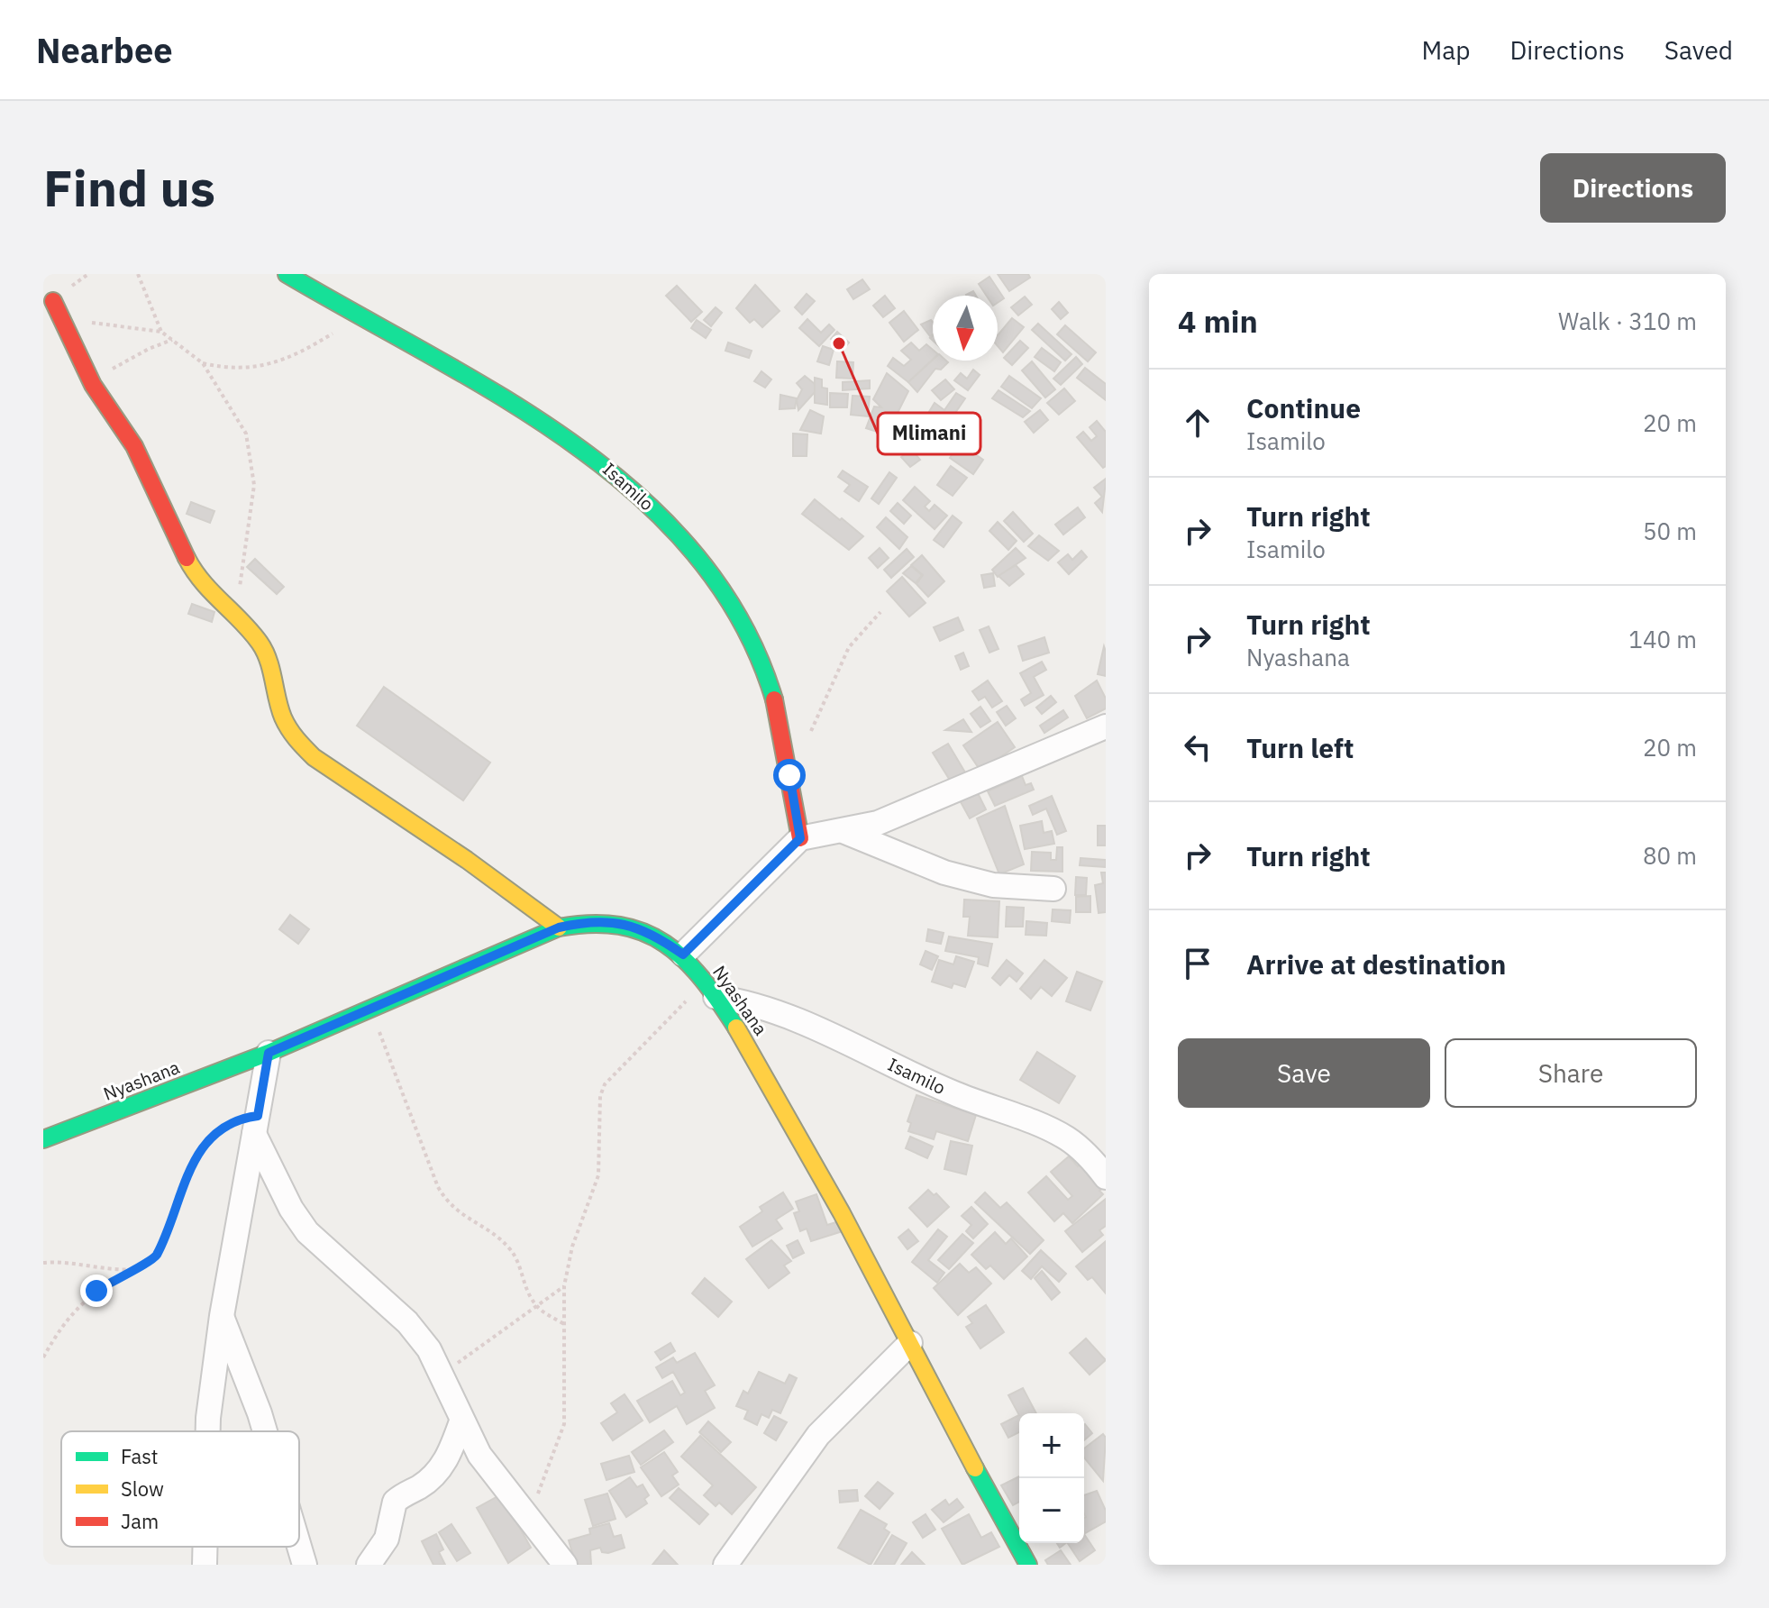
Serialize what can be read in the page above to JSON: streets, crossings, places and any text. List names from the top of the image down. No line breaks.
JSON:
{"streets":{"street":["Isamilo","Nyashana"]},"crossings":[["Isamilo","Nyashana"]],"places":["Mlimani"],"legend":["Fast","Slow","Jam"],"north":"bottom","page":{"header":"Nearbee","nav":["Map","Directions","Saved"],"buttons":["Directions",["Save","Share"]],"title":"Find us","heading":["4 min","Walk · 310 m"],"list":[["Continue","Isamilo","20 m"],["Turn right","Isamilo","50 m"],["Turn right","Nyashana","140 m"],["Turn left","20 m"],["Turn right","80 m"],"Arrive at destination"],"map_buttons":["+","−"]}}
